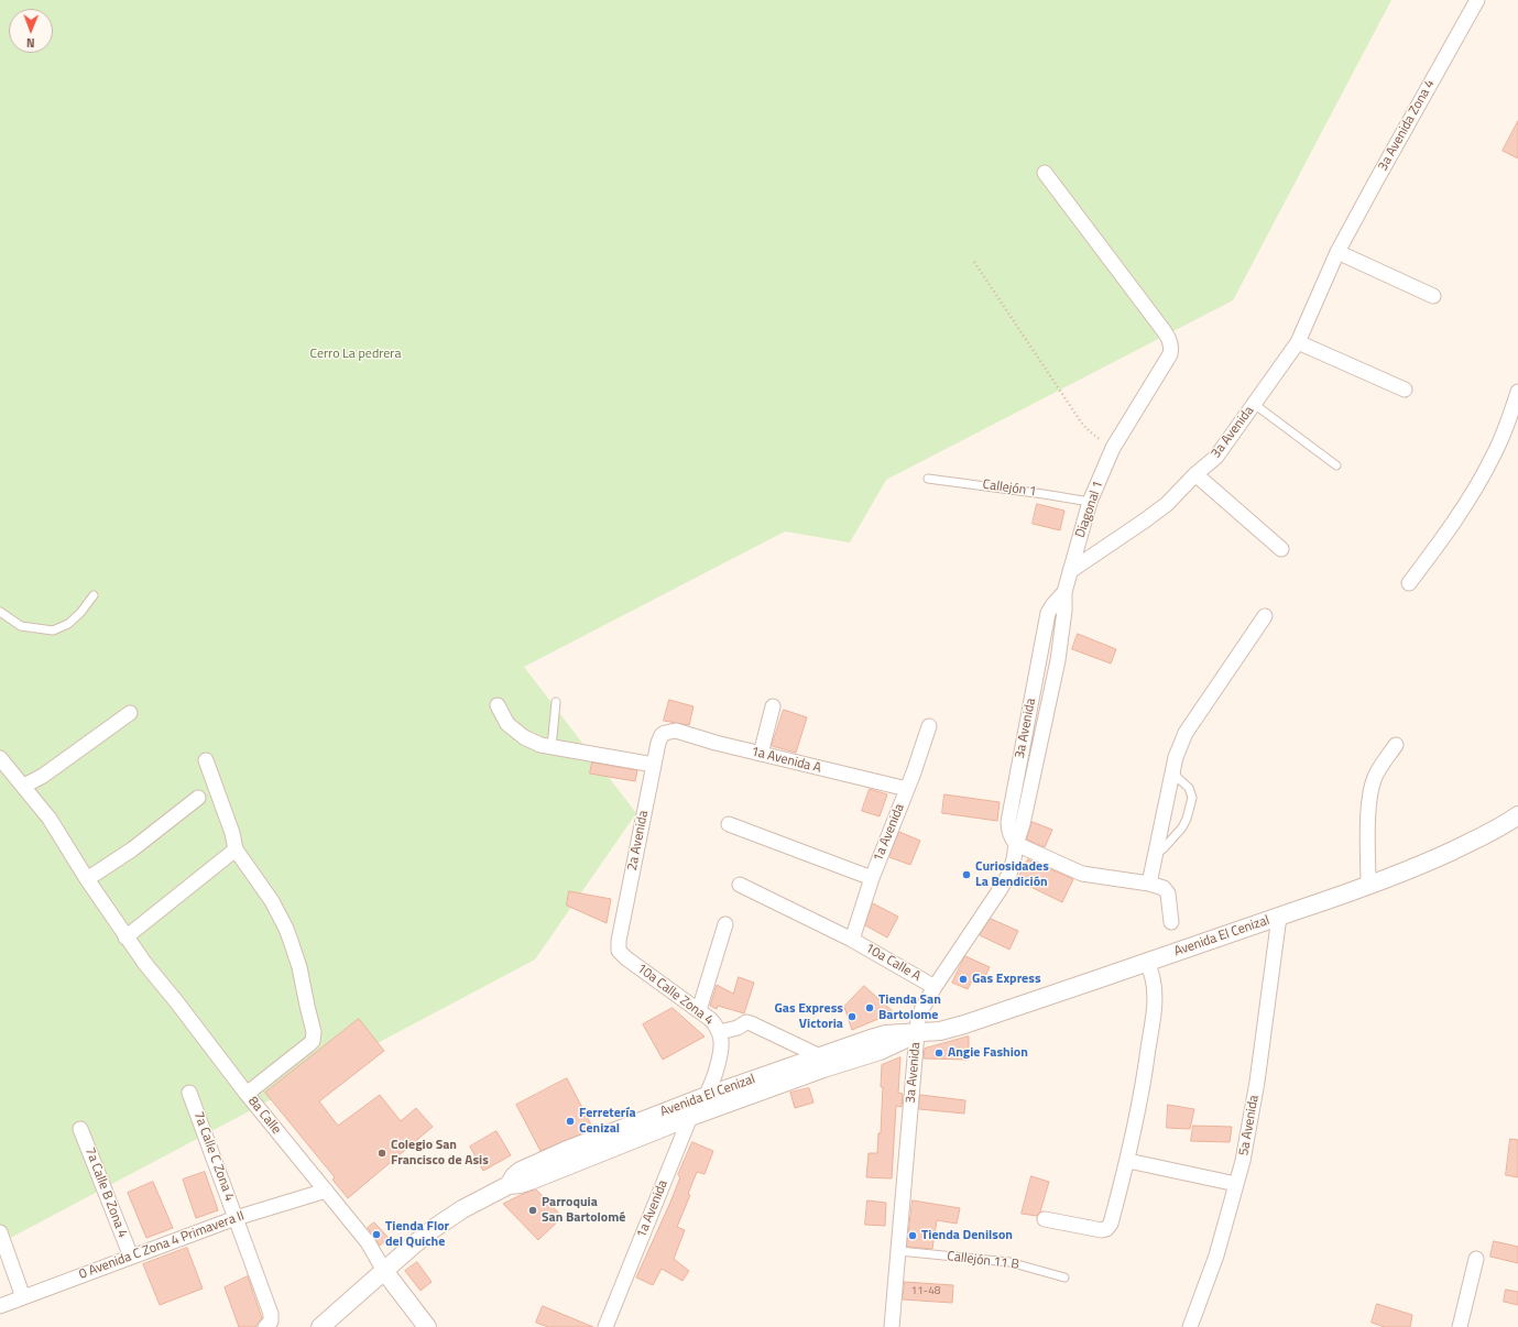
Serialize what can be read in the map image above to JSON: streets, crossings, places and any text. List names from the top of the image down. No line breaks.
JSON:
{"streets":{"street":["3a Avenida Zona 4","3a Avenida","Diagonal 1","1a Avenida A","1a Avenida","2a Avenida","Avenida El Cenizal","10a Calle A","10a Calle Zona 4","8a Calle","5a Avenida","7a Calle C Zona 4","7a Calle B Zona 4","0 Avenida C Zona 4 Primavera II"],"lane":["Callejón 1","Callejón 11 B"]},"crossings":[["3a Avenida Zona 4","3a Avenida"],["3a Avenida","Diagonal 1"],["3a Avenida","Avenida El Cenizal"],["3a Avenida","10a Calle A"],["3a Avenida","Callejón 11 B"],["Callejón 1","Diagonal 1"],["1a Avenida A","1a Avenida"],["1a Avenida A","2a Avenida"],["1a Avenida","Avenida El Cenizal"],["1a Avenida","10a Calle A"],["1a Avenida","10a Calle Zona 4"],["2a Avenida","10a Calle Zona 4"],["Avenida El Cenizal","10a Calle Zona 4"],["Avenida El Cenizal","8a Calle"],["Avenida El Cenizal","5a Avenida"],["8a Calle","0 Avenida C Zona 4 Primavera II"],["7a Calle C Zona 4","0 Avenida C Zona 4 Primavera II"],["7a Calle B Zona 4","0 Avenida C Zona 4 Primavera II"]],"parks":["Cerro La pedrera"],"places":["Curiosidades La Bendición","Gas Express","Tienda San Bartolome","Gas Express Victoria","Angie Fashion","Ferretería Cenizal","Colegio San Francisco de Asis","Parroquia San Bartolomé","Tienda Flor del Quiche","Tienda Denilson"],"house_numbers":["11-48"],"north":"bottom"}
